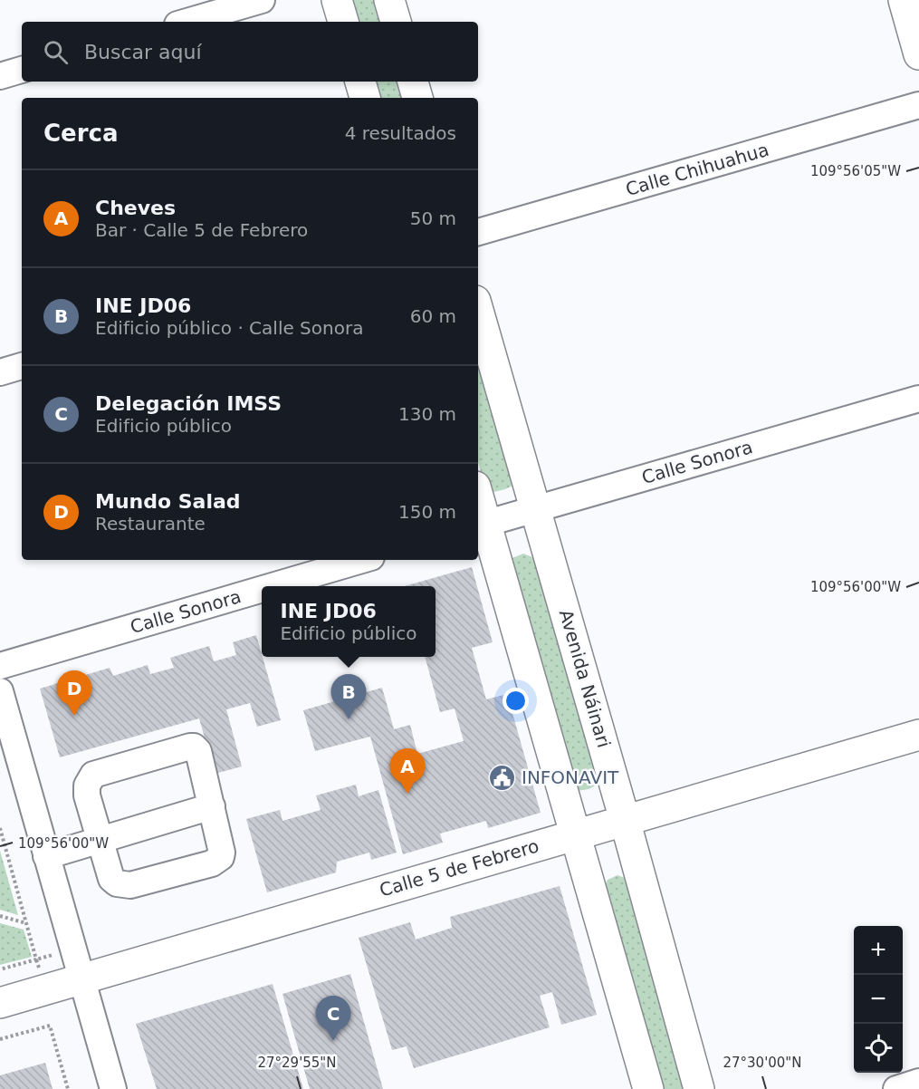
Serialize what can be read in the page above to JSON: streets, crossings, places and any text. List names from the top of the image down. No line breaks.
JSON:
{"streets":{"main road":["Avenida Náinari","Calle 5 de Febrero"],"street":["Calle Chihuahua","Calle Sonora"]},"crossings":[["Calle Sonora","Avenida Náinari"],["Avenida Náinari","Calle 5 de Febrero"]],"places":{"public building":["INFONAVIT"]},"page":{"search":"Buscar aquí","heading":["Cerca","4 resultados"],"list":[{"mark":"A","name":"Cheves","note":"Bar · Calle 5 de Febrero","value":"50 m"},{"mark":"B","name":"INE JD06","note":"Edificio público · Calle Sonora","value":"60 m"},{"mark":"C","name":"Delegación IMSS","note":"Edificio público","value":"130 m"},{"mark":"D","name":"Mundo Salad","note":"Restaurante","value":"150 m"}],"popup":["INE JD06","Edificio público"],"pins":["D","B","A","C"],"map_buttons":["+","−"]},"coordinates":["109°56'05\"W","109°56'00\"W","27°29'55\"N","27°30'00\"N"]}
